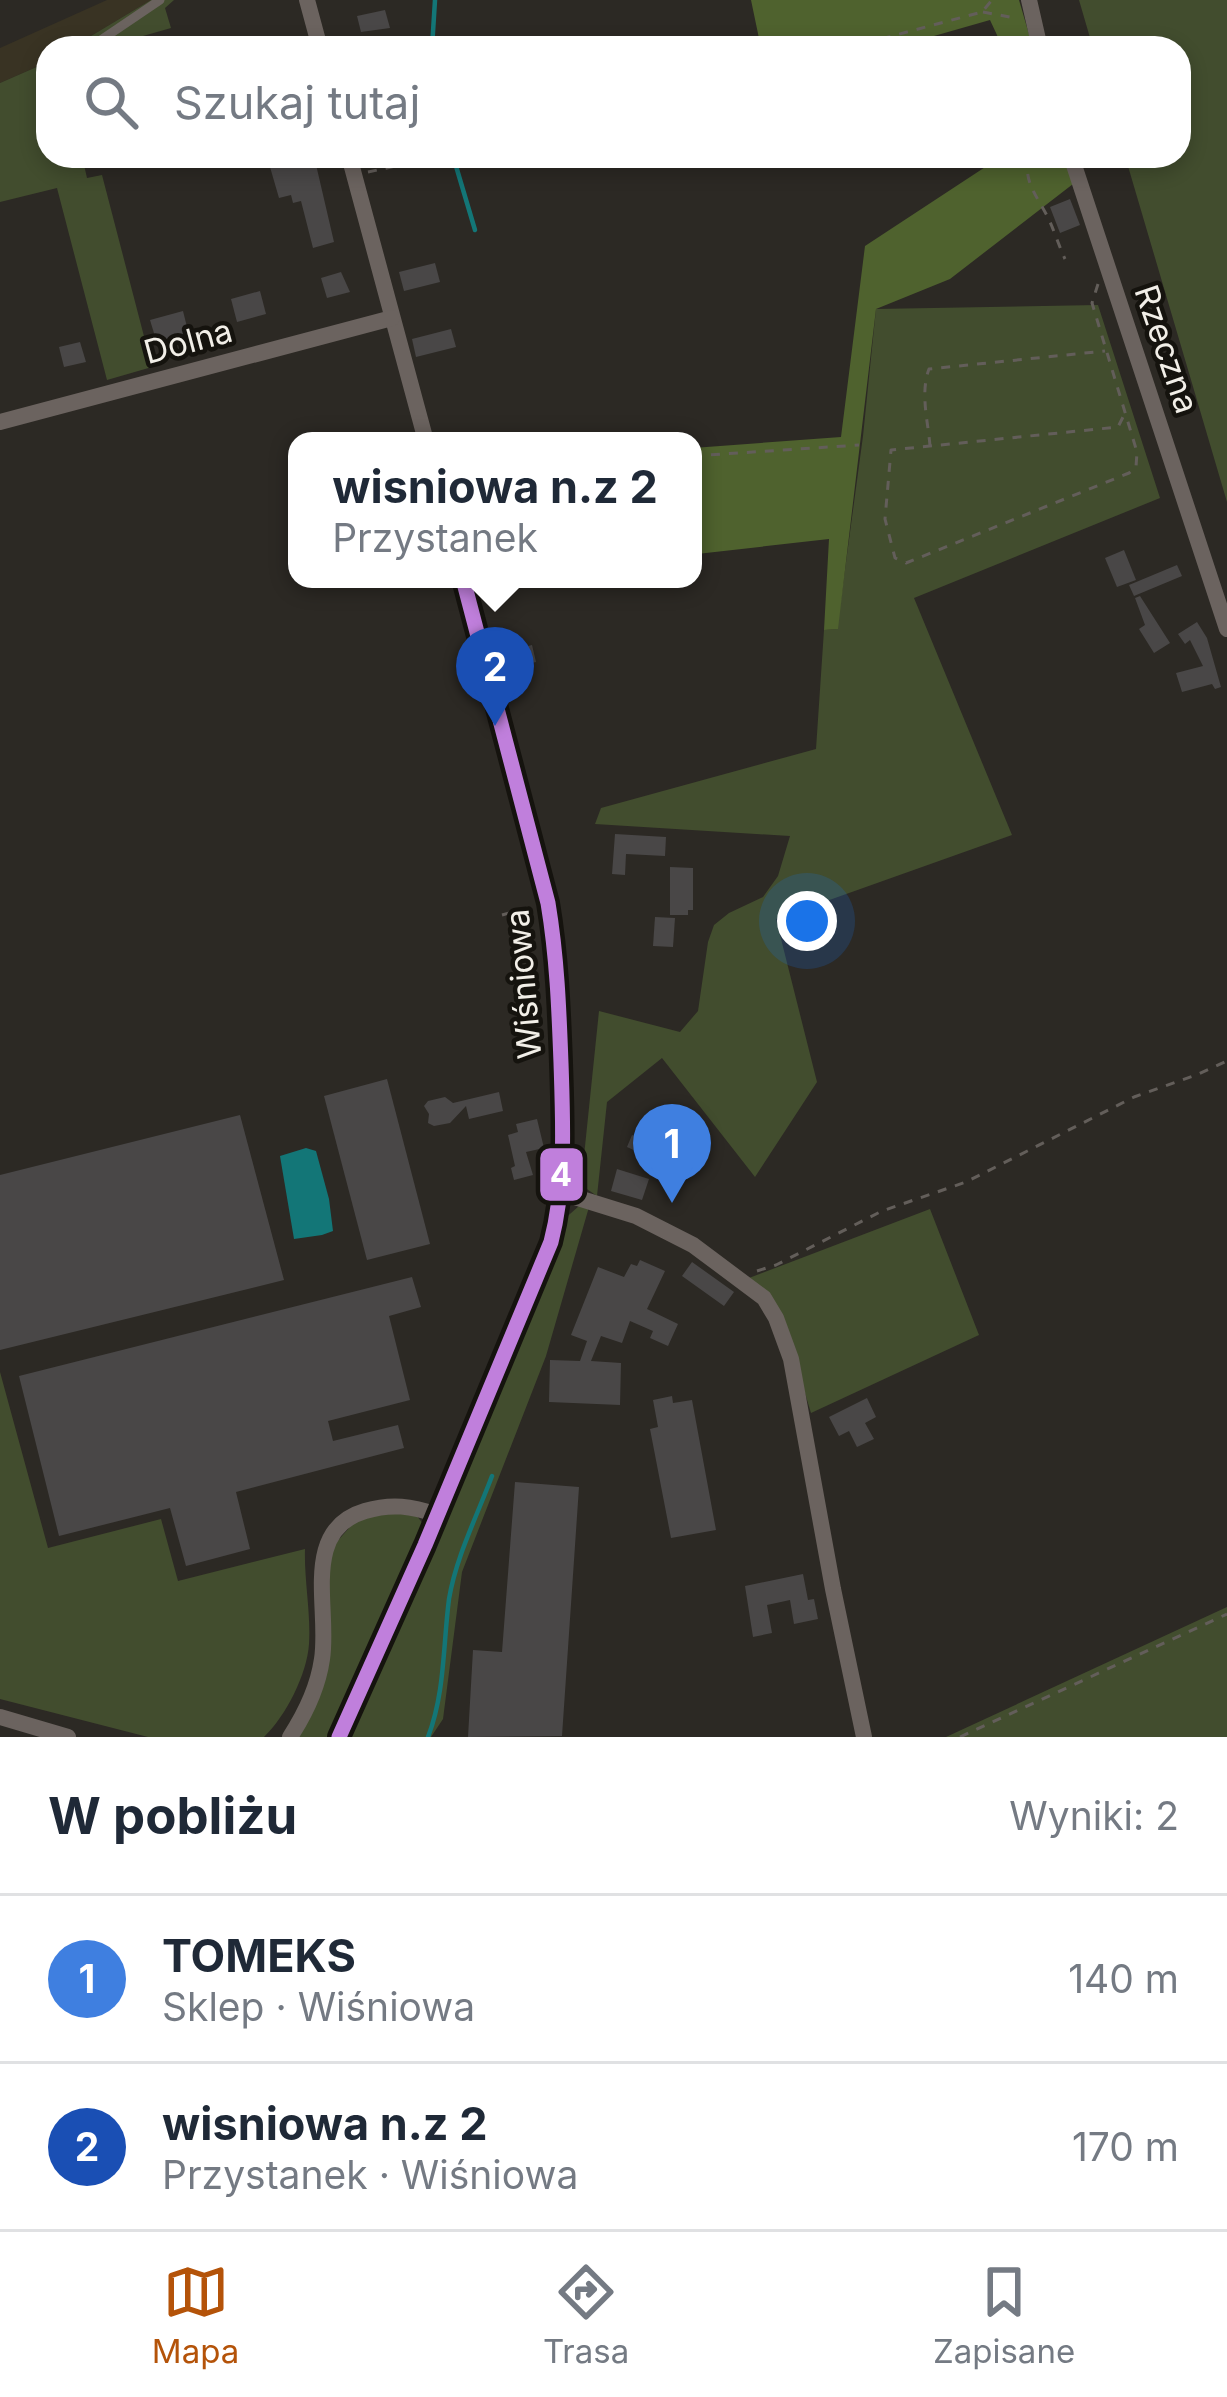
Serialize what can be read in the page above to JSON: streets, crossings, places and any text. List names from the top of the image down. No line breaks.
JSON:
{"streets":{"street":["Dolna","Rzeczna","Wiśniowa"]},"lines":["transit line 4"],"page":{"search":"Szukaj tutaj","popup":["wisniowa n.z 2","Przystanek"],"pins":["2","1"],"heading":["W pobliżu","Wyniki: 2"],"list":[{"mark":"1","name":"TOMEKS","note":"Sklep · Wiśniowa","value":"140 m"},{"mark":"2","name":"wisniowa n.z 2","note":"Przystanek · Wiśniowa","value":"170 m"}],"nav":["Mapa","Trasa","Zapisane"]}}
